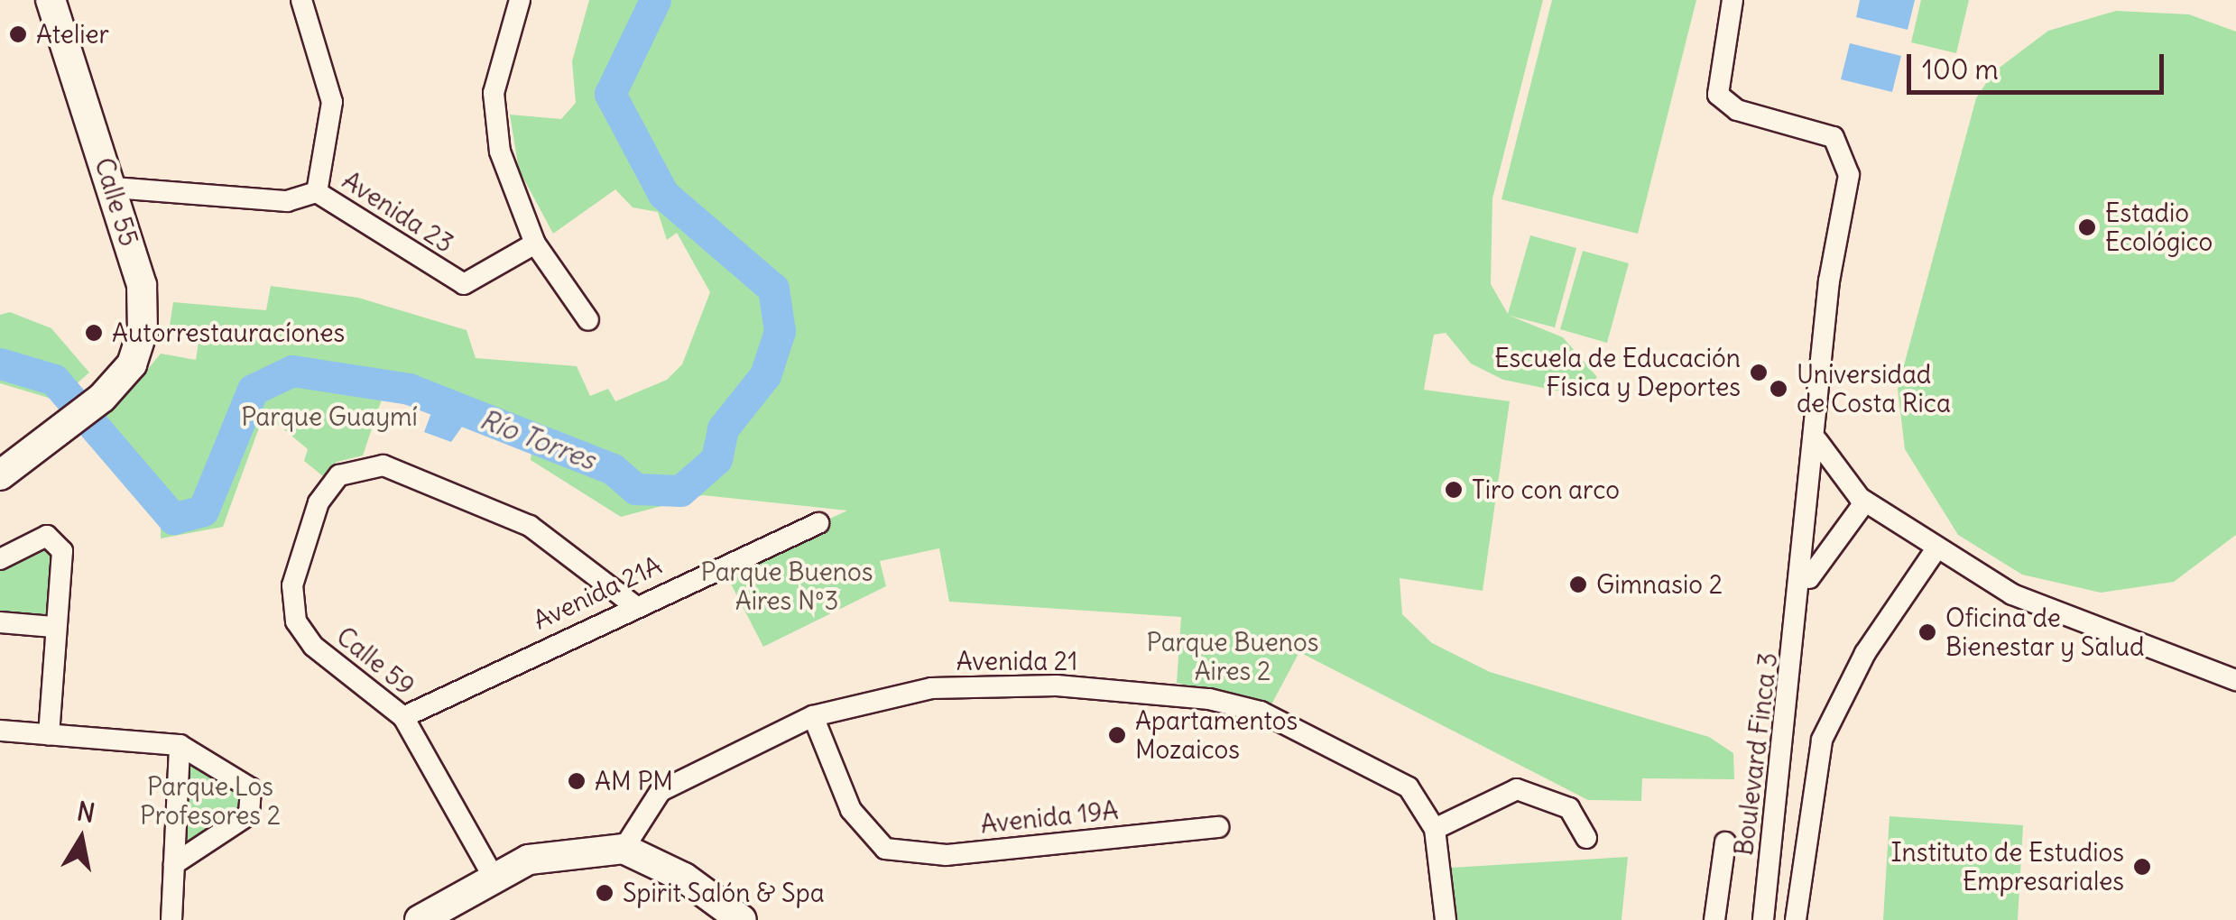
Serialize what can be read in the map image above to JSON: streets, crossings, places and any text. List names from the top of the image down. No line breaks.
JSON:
{"streets":{"main road":["Calle 55"],"street":["Avenida 23","Avenida 21A","Calle 59","Avenida 21","Boulevard Finca 3","Avenida 19A"]},"crossings":[["Calle 55","Avenida 23"],["Avenida 21A","Calle 59"],["Avenida 21","Avenida 19A"]],"water":["Río Torres"],"parks":["Parque Guaymí","Parque Buenos Aires Nº3","Parque Buenos Aires 2","Parque Los Profesores 2"],"places":["Atelier","Estadio Ecológico","Autorrestauracíones","Escuela de Educación Física y Deportes","Universidad de Costa Rica","Tiro con arco","Gimnasio 2","Oficina de Bienestar y Salud","Apartamentos Mozaicos","AM PM","Instituto de Estudios Empresariales","Spirit Salón & Spa"],"scale_bar":"100 m","north":"top"}
